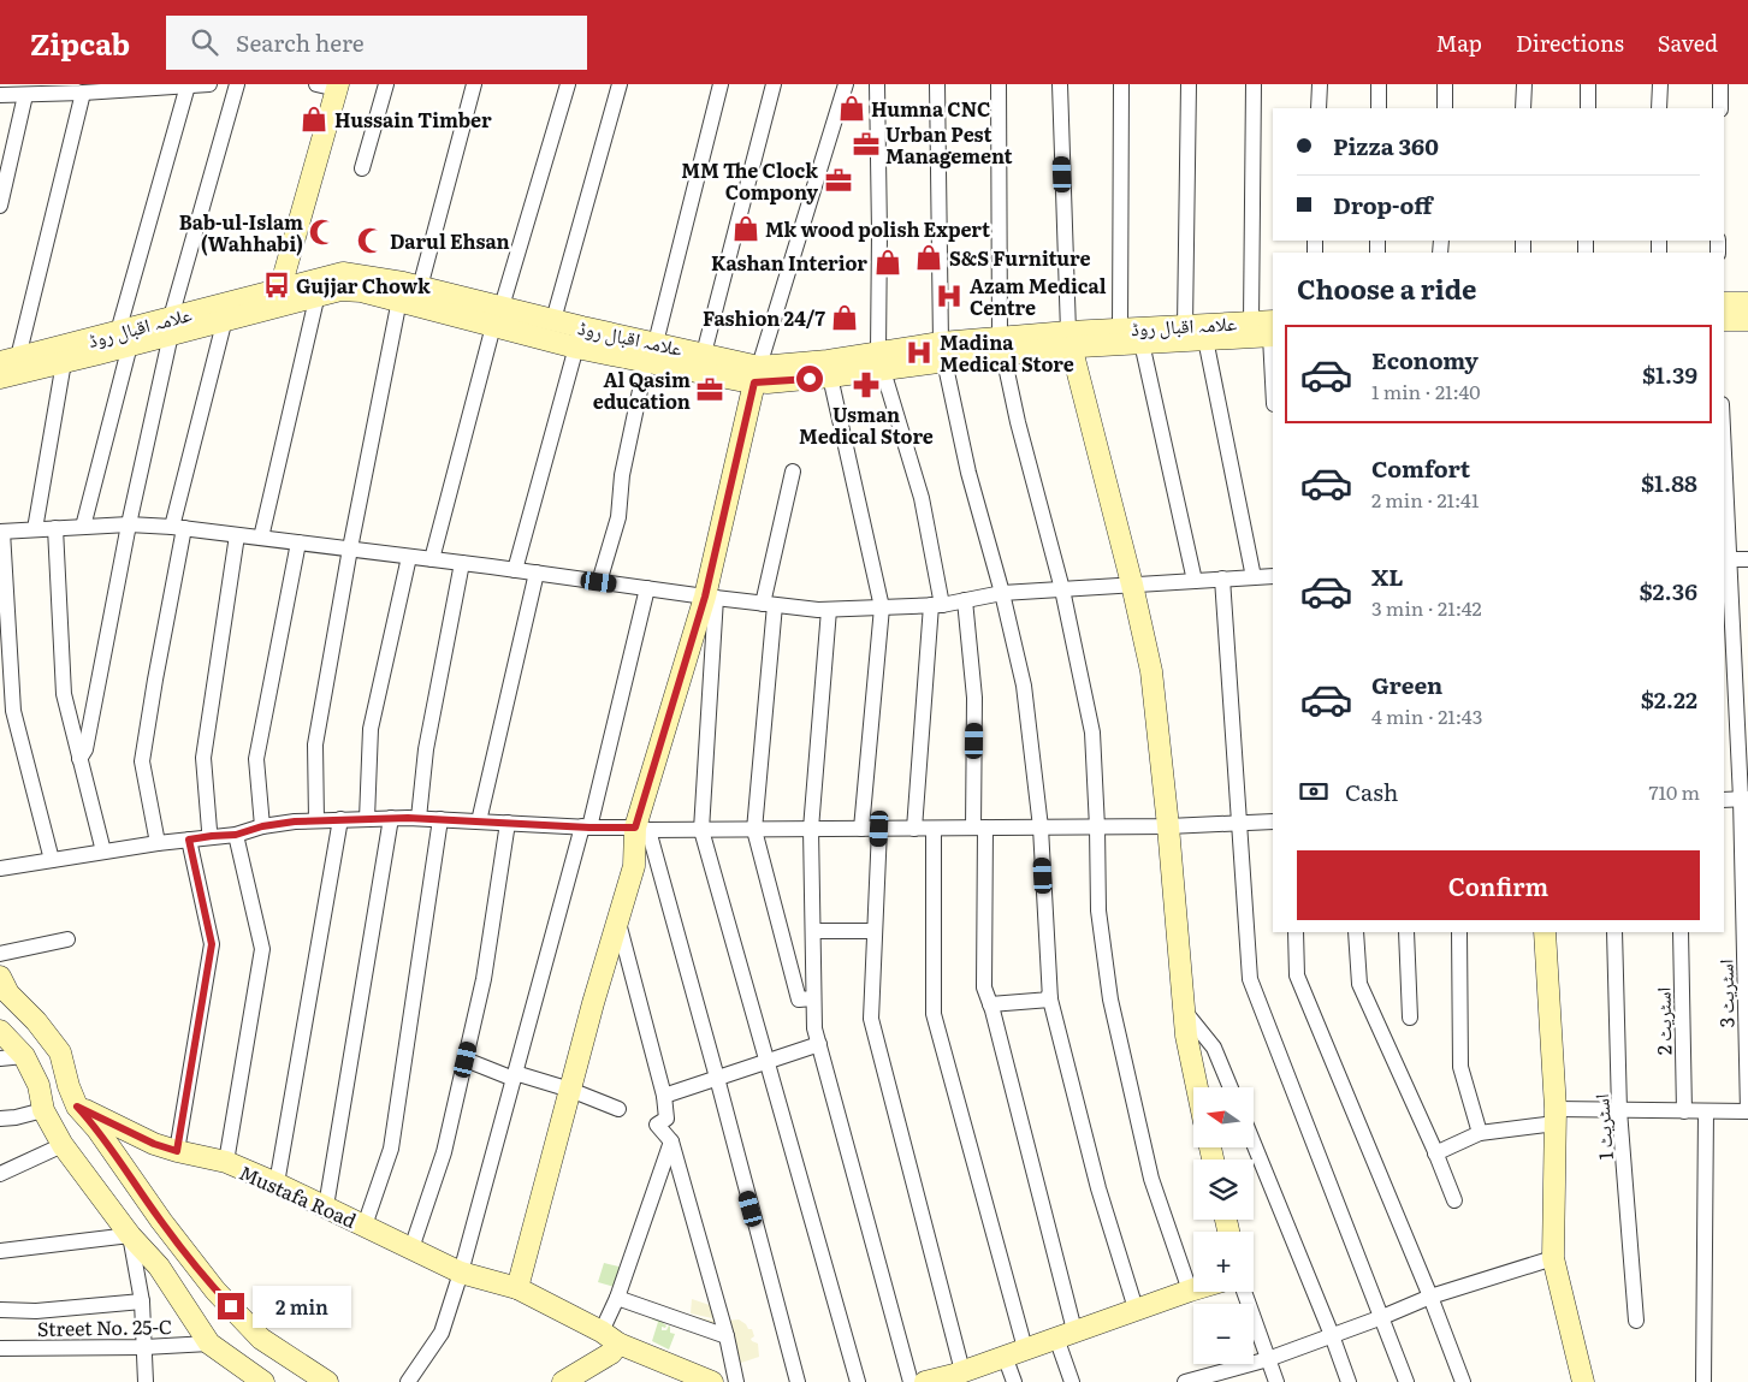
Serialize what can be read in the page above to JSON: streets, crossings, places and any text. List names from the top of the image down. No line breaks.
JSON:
{"streets":{"street":["علامہ اقبال روڈ","اسٹریٹ 3","اسٹریٹ 2","اسٹریٹ 1","Mustafa Road","Street No. 25-C"]},"places":{"shop":["Humna CNC","Hussain Timber","Mk wood polish Expert","S&S Furniture","Kashan Interior","Fashion 24/7"],"office":["Urban Pest Management","MM The Clock Compony","Al Qasim education"],"mosque":["Bab-ul-Islam (Wahhabi)","Darul Ehsan"],"bus stop":["Gujjar Chowk"],"hospital":["Azam Medical Centre","Madina Medical Store"],"pharmacy":["Usman Medical Store"]},"north":"left","page":{"header":"Zipcab","search":"Search here","nav":["Map","Directions","Saved"],"banner":["Pizza 360","Drop-off"],"heading":"Choose a ride","list":[{"name":"Economy","note":"1 min · 21:40","value":"$1.39"},{"name":"Comfort","note":"2 min · 21:41","value":"$1.88"},{"name":"XL","note":"3 min · 21:42","value":"$2.36"},{"name":"Green","note":"4 min · 21:43","value":"$2.22"}],"pay":["Cash","710 m"],"buttons":"Confirm","map_buttons":["+","−"],"bubble":"2 min"}}
